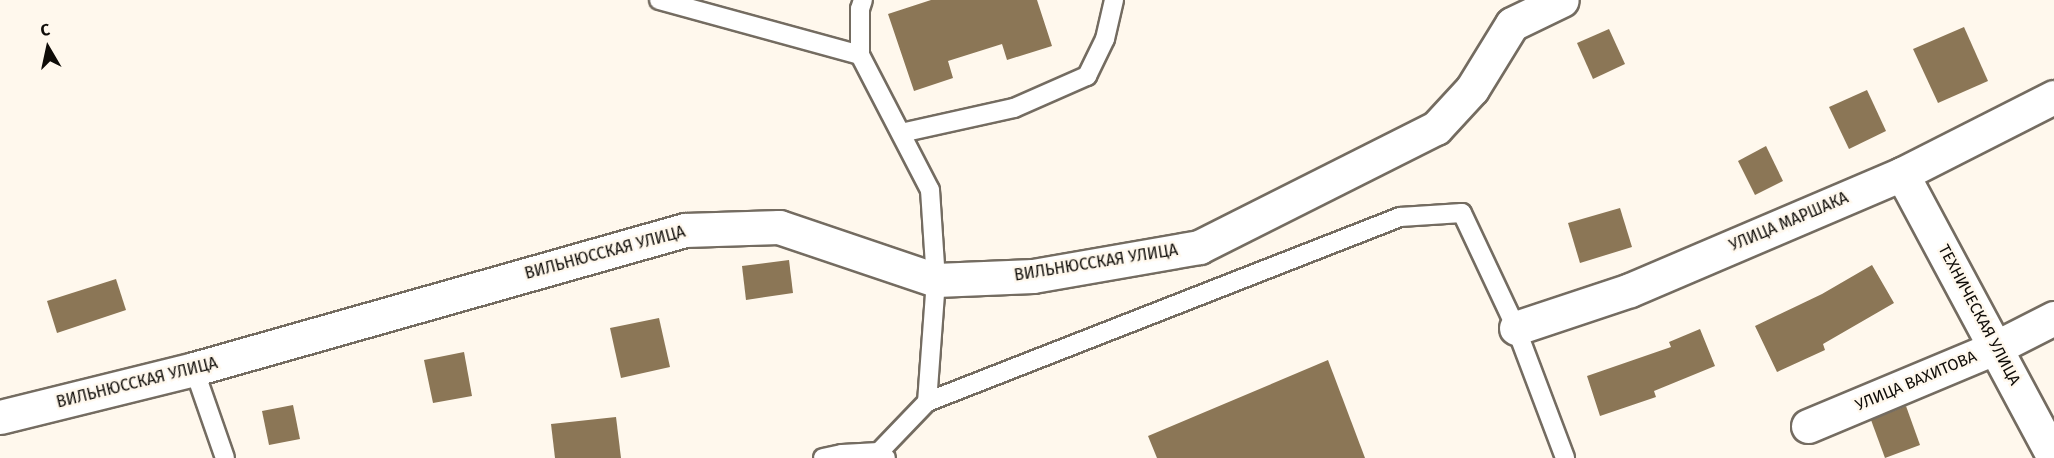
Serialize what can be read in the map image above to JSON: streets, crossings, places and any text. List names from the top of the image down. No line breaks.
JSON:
{"streets":{"street":["УЛИЦА МАРШАКА","ВИЛЬНЮССКАЯ УЛИЦА","ТЕХНИЧЕСКАЯ УЛИЦА","УЛИЦА ВАХИТОВА"]},"crossings":[["УЛИЦА МАРШАКА","ТЕХНИЧЕСКАЯ УЛИЦА"],["ТЕХНИЧЕСКАЯ УЛИЦА","УЛИЦА ВАХИТОВА"]],"north":"top"}
